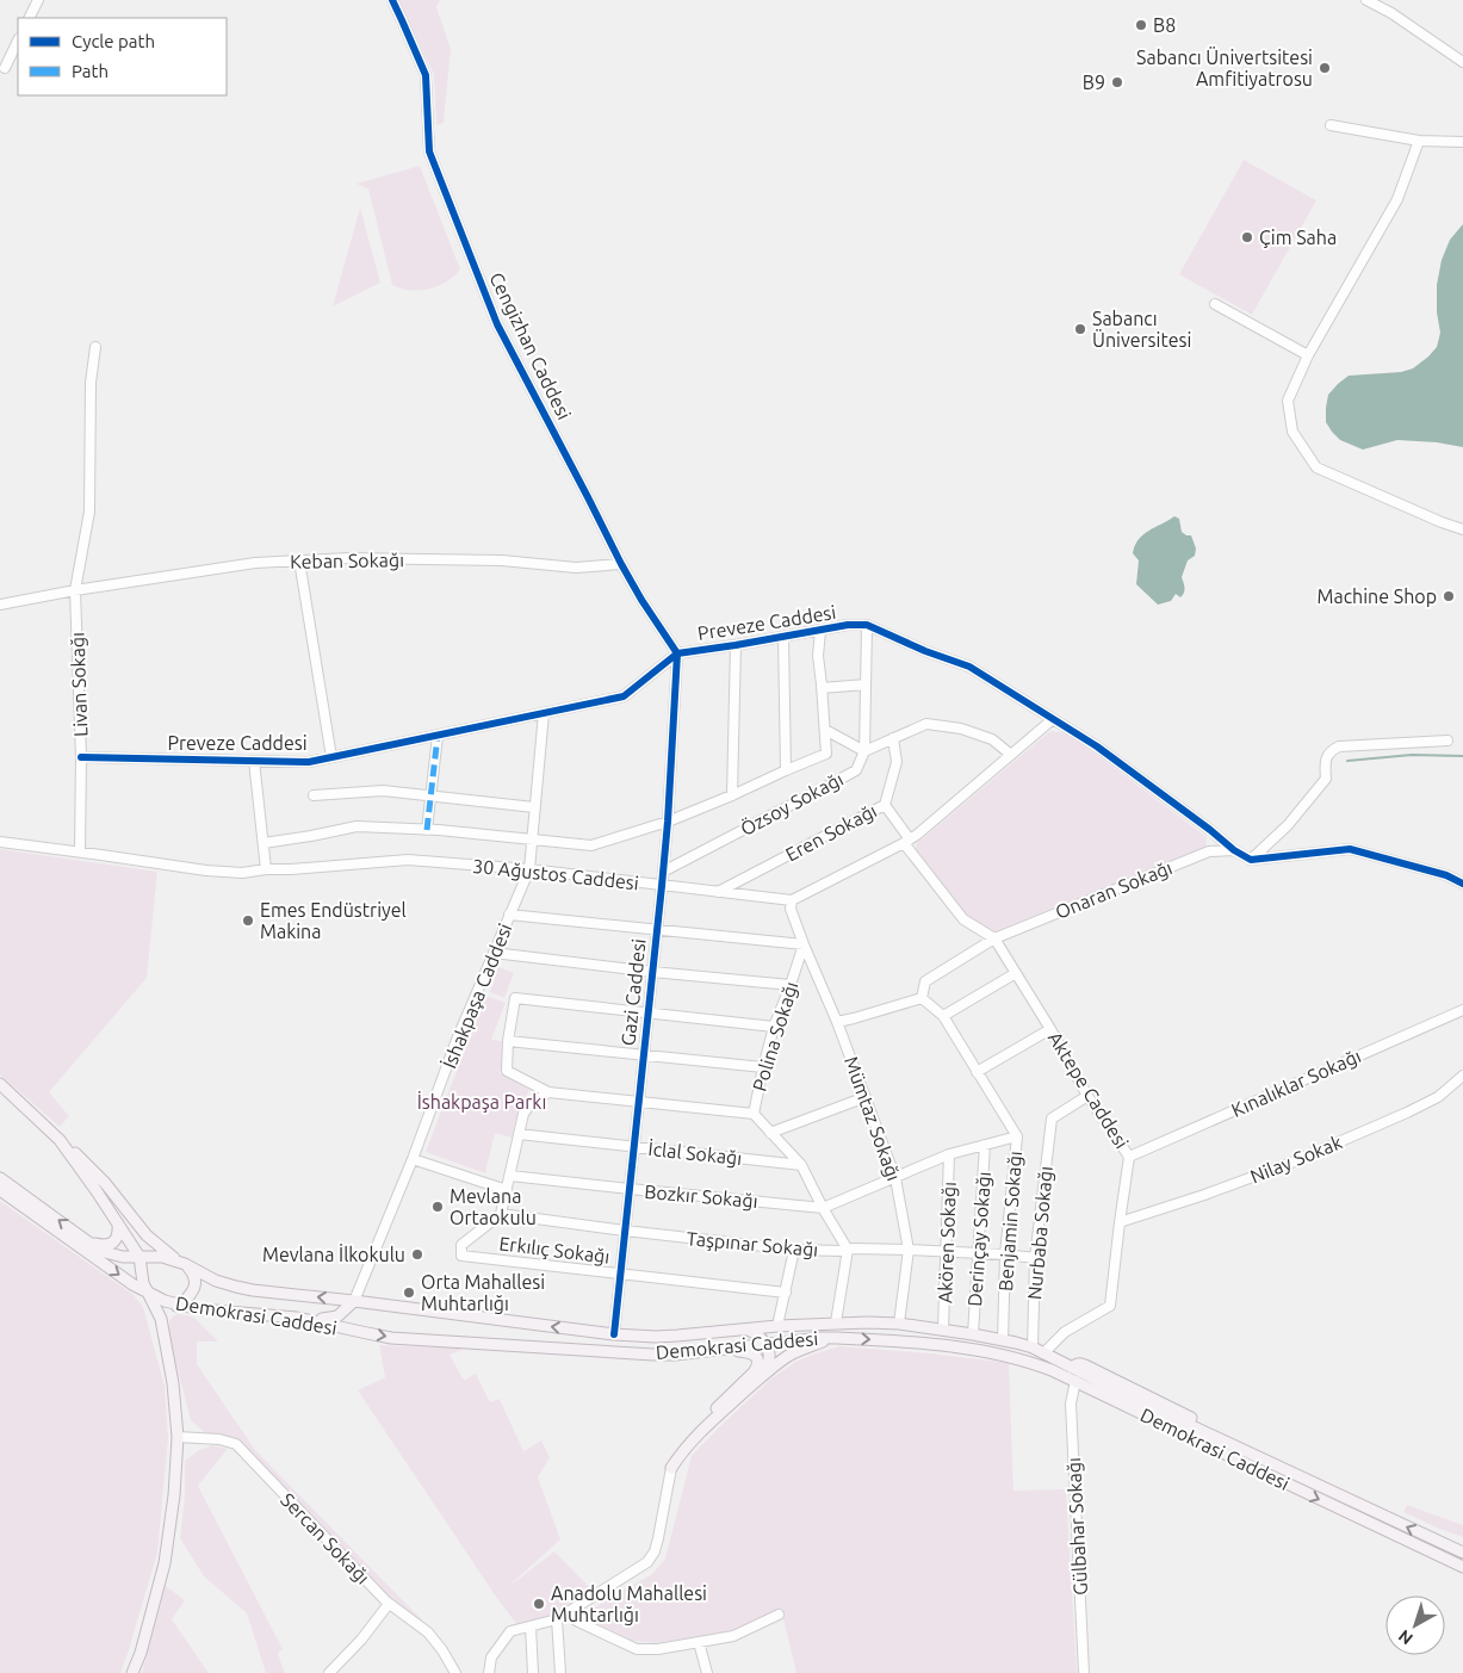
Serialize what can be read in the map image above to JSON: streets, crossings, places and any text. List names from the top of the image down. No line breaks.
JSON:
{"streets":{"main road":["Demokrasi Caddesi"],"street":["Cengizhan Caddesi","Keban Sokağı","Preveze Caddesi","Livan Sokağı","Özsoy Sokağı","Eren Sokağı","30 Ağustos Caddesi","Onaran Sokağı","Gazi Caddesi","İshakpaşa Caddesi","Polina Sokağı","Kınalıklar Sokağı","Aktepe Caddesi","Mümtaz Sokağı","İclal Sokağı","Nilay Sokak","Bozkır Sokağı","Benjamin Sokağı","Nurbaba Sokağı","Derinçay Sokağı","Akören Sokağı","Taşpınar Sokağı","Erkılıç Sokağı","Gülbahar Sokağı","Sercan Sokağı"]},"crossings":[["Cengizhan Caddesi","Keban Sokağı"],["Cengizhan Caddesi","Preveze Caddesi"],["Cengizhan Caddesi","Gazi Caddesi"],["Keban Sokağı","Livan Sokağı"],["Preveze Caddesi","Livan Sokağı"],["Preveze Caddesi","Onaran Sokağı"],["Preveze Caddesi","Gazi Caddesi"],["Preveze Caddesi","İshakpaşa Caddesi"],["Livan Sokağı","30 Ağustos Caddesi"],["Özsoy Sokağı","Gazi Caddesi"],["Eren Sokağı","30 Ağustos Caddesi"],["Eren Sokağı","Aktepe Caddesi"],["30 Ağustos Caddesi","Gazi Caddesi"],["30 Ağustos Caddesi","İshakpaşa Caddesi"],["Onaran Sokağı","Aktepe Caddesi"],["Onaran Sokağı","Benjamin Sokağı"],["Gazi Caddesi","İclal Sokağı"],["Gazi Caddesi","Bozkır Sokağı"],["Gazi Caddesi","Taşpınar Sokağı"],["Gazi Caddesi","Erkılıç Sokağı"],["Gazi Caddesi","Demokrasi Caddesi"],["İshakpaşa Caddesi","Demokrasi Caddesi"],["Polina Sokağı","Mümtaz Sokağı"],["Polina Sokağı","İclal Sokağı"],["Polina Sokağı","Bozkır Sokağı"],["Polina Sokağı","Taşpınar Sokağı"],["Kınalıklar Sokağı","Aktepe Caddesi"],["Aktepe Caddesi","Nilay Sokak"],["Aktepe Caddesi","Nurbaba Sokağı"],["Aktepe Caddesi","Demokrasi Caddesi"],["Mümtaz Sokağı","Taşpınar Sokağı"],["Mümtaz Sokağı","Demokrasi Caddesi"],["İclal Sokağı","Erkılıç Sokağı"],["Bozkır Sokağı","Erkılıç Sokağı"],["Benjamin Sokağı","Taşpınar Sokağı"],["Benjamin Sokağı","Demokrasi Caddesi"],["Nurbaba Sokağı","Taşpınar Sokağı"],["Nurbaba Sokağı","Demokrasi Caddesi"],["Derinçay Sokağı","Taşpınar Sokağı"],["Derinçay Sokağı","Demokrasi Caddesi"],["Akören Sokağı","Taşpınar Sokağı"],["Akören Sokağı","Demokrasi Caddesi"],["Taşpınar Sokağı","Erkılıç Sokağı"],["Demokrasi Caddesi","Gülbahar Sokağı"]],"parks":["İshakpaşa Parkı"],"places":["B8","Sabancı Ünivertsitesi Amfitiyatrosu","B9","Çim Saha","Sabancı Üniversitesi","Machine Shop","Emes Endüstriyel Makina","Mevlana Ortaokulu","Mevlana İlkokulu","Orta Mahallesi Muhtarlığı","Anadolu Mahallesi Muhtarlığı"],"legend":["Cycle path","Path"],"north":"bottom left"}
